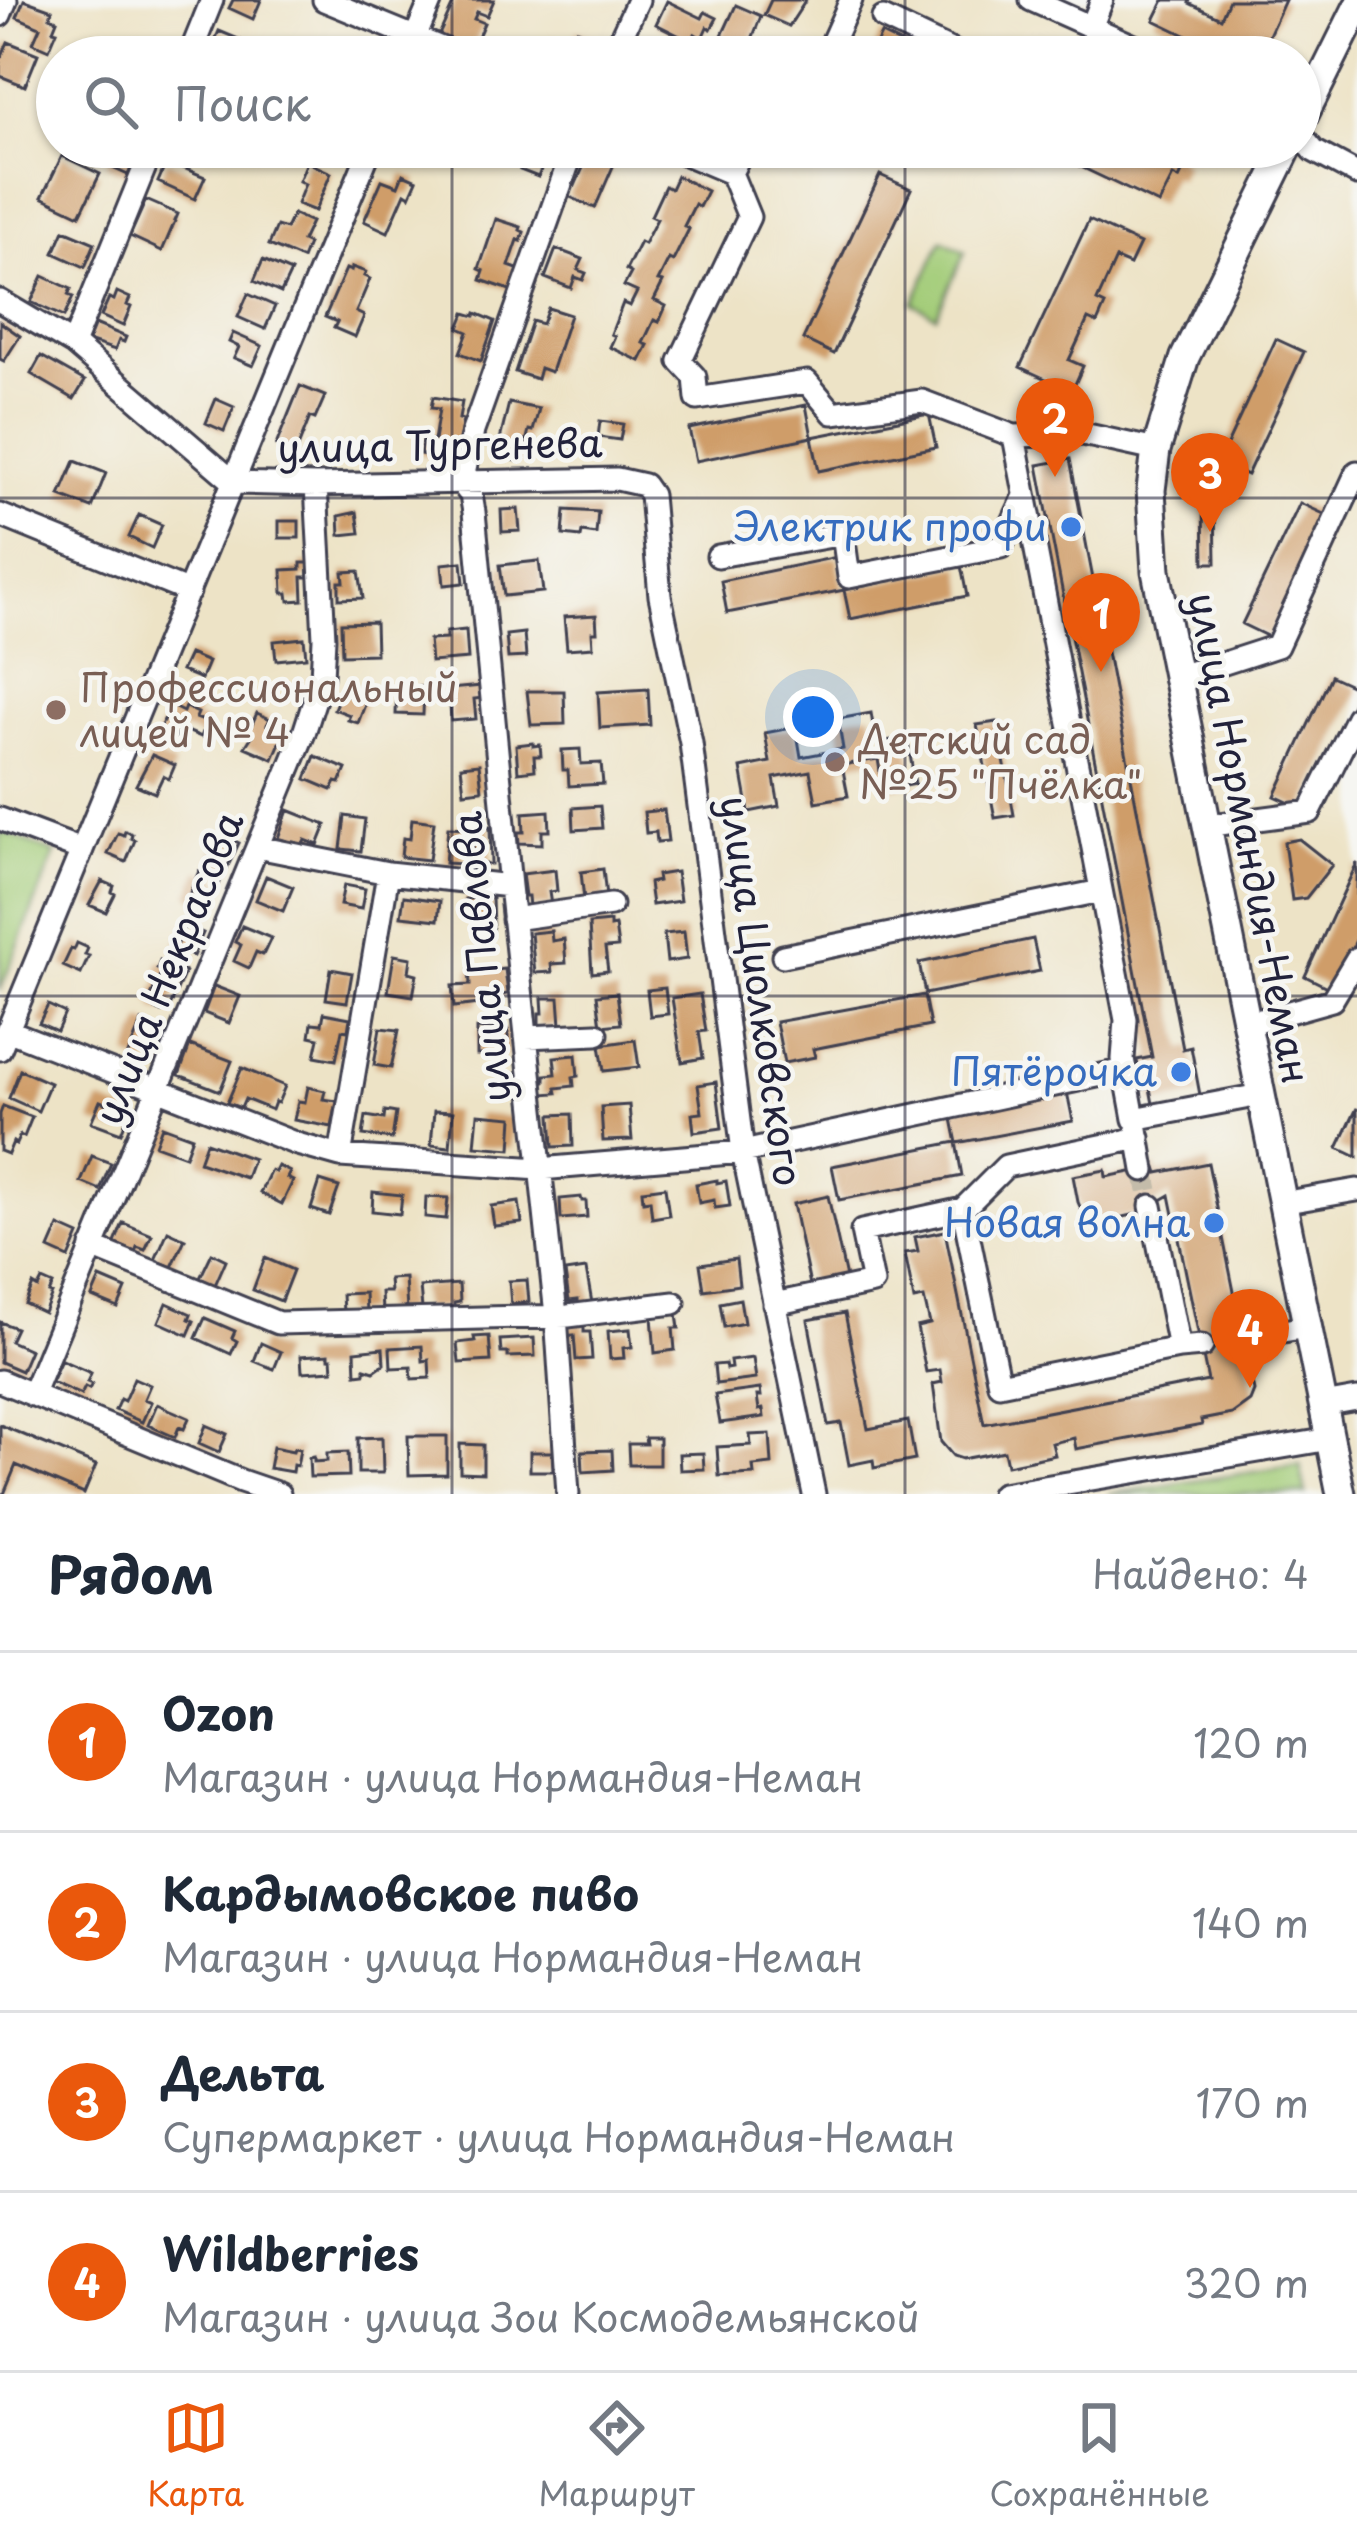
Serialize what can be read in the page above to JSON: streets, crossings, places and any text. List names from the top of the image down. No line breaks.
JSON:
{"streets":{"main road":["улица Нормандия-Неман"],"street":["улица Тургенева","улица Павлова","улица Некрасова","улица Циолковского"]},"crossings":[["улица Тургенева","улица Павлова"],["улица Тургенева","улица Некрасова"],["улица Тургенева","улица Циолковского"]],"places":["Электрик профи","Профессиональный лицей № 4","Детский сад №25 \"Пчёлка\"","Пятёрочка","Новая волна"],"page":{"search":"Поиск","pins":["2","3","1","4"],"heading":["Рядом","Найдено: 4"],"list":[{"mark":"1","name":"Ozon","note":"Магазин · улица Нормандия-Неман","value":"120 m"},{"mark":"2","name":"Кардымовское пиво","note":"Магазин · улица Нормандия-Неман","value":"140 m"},{"mark":"3","name":"Дельта","note":"Супермаркет · улица Нормандия-Неман","value":"170 m"},{"mark":"4","name":"Wildberries","note":"Магазин · улица Зои Космодемьянской","value":"320 m"}],"nav":["Карта","Маршрут","Сохранённые"]}}
